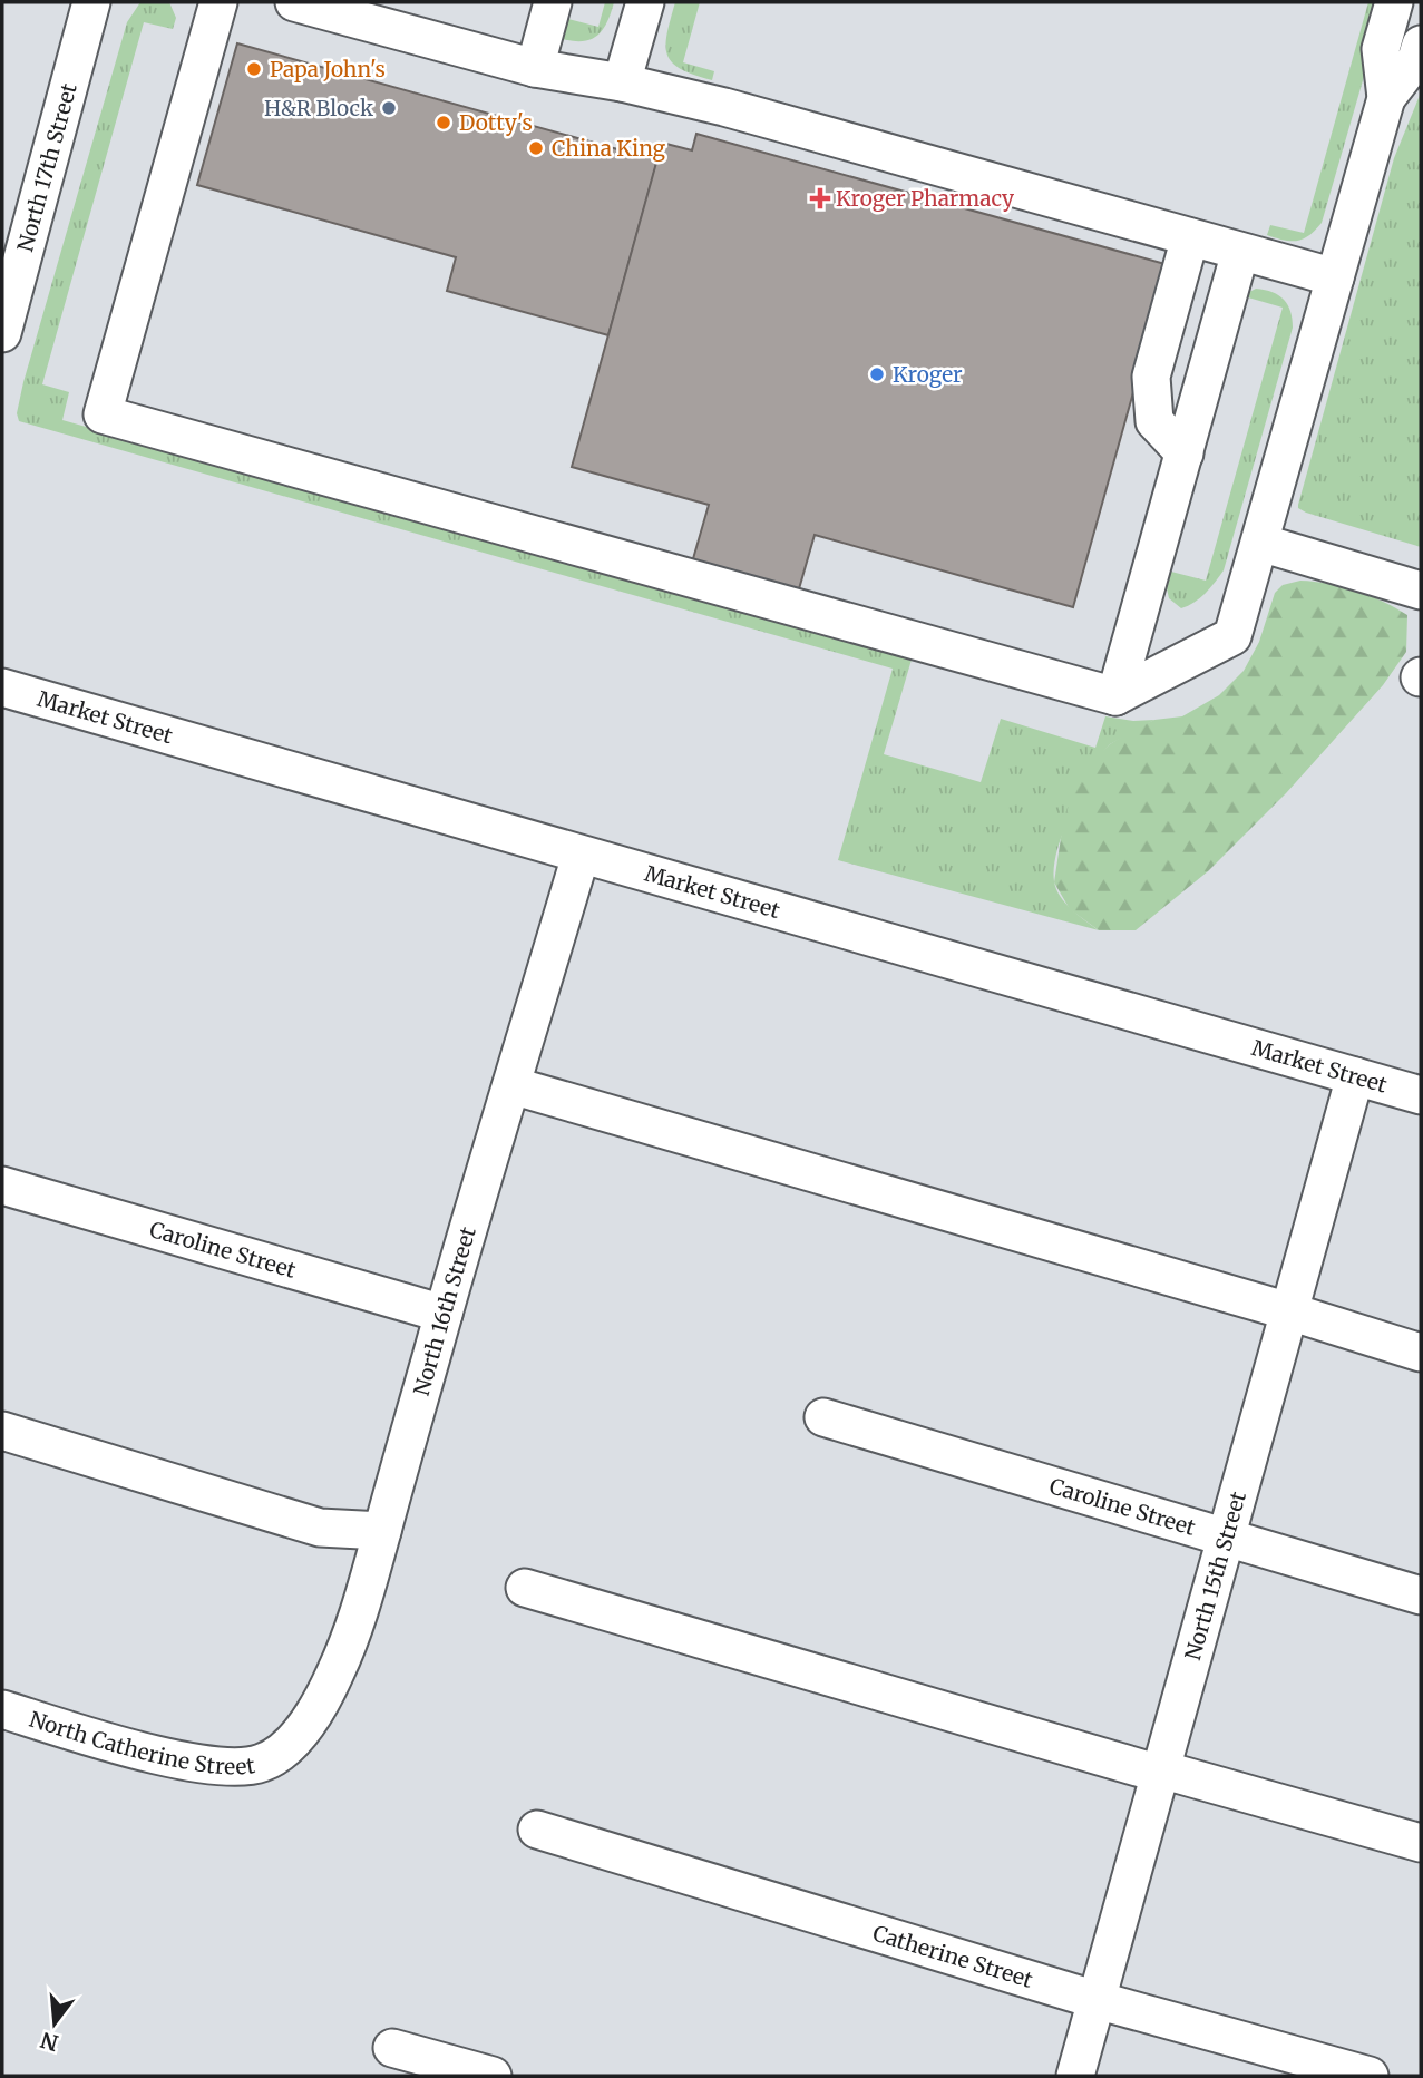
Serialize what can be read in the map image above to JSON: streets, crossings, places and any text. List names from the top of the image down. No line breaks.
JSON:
{"streets":{"street":["North 17th Street","Market Street","Caroline Street","North 16th Street","North 15th Street","North Catherine Street","Catherine Street"]},"crossings":[["Market Street","North 16th Street"],["Market Street","North 15th Street"],["Caroline Street","North 16th Street"],["Caroline Street","North 15th Street"],["North 16th Street","North Catherine Street"],["North 15th Street","Catherine Street"]],"places":{"other":["Papa John's","H&R Block","Dotty's","China King","Kroger"],"health":["Kroger Pharmacy"]},"north":"bottom"}
